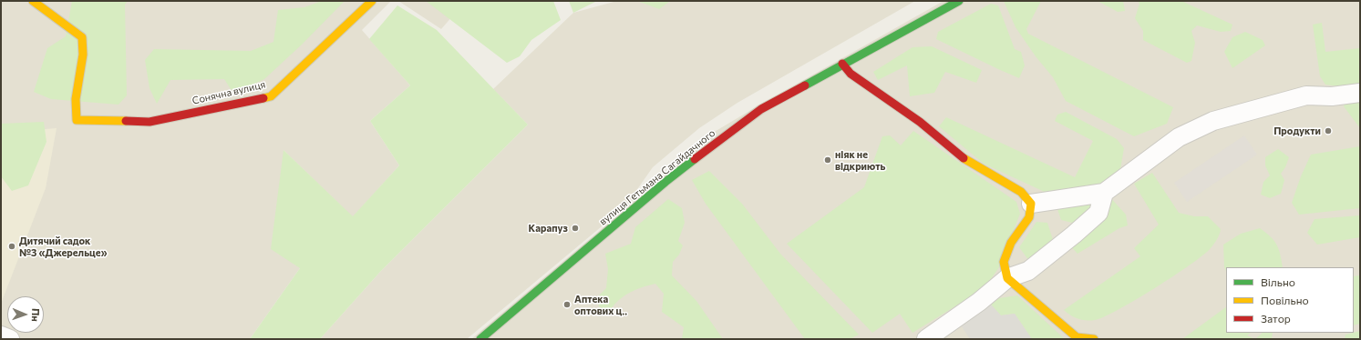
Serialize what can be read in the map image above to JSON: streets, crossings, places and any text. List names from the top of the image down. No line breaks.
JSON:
{"streets":{"street":["Сонячна вулиця","вулиця Гетьмана Сагайдачного"]},"places":["Продукти","ніяк не відкриють","Карапуз","Дитячий садок №3 «Джерельце»","Аптека оптових ц‥"],"legend":["Вільно","Повільно","Затор"],"north":"right"}
